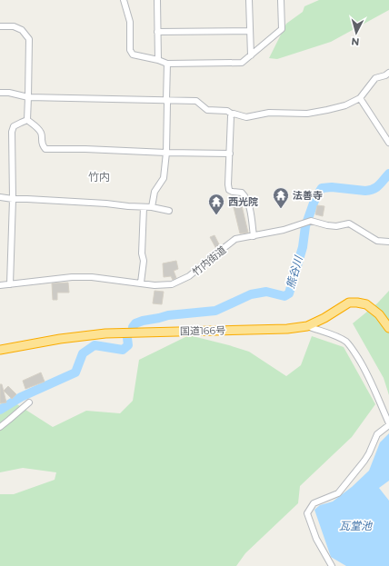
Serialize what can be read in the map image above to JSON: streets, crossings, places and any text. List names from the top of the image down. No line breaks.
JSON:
{"streets":{"highway":["国道166号"],"street":["竹内街道"]},"districts":["竹内"],"water":["熊谷川","瓦堂池"],"places":{"temple":["法善寺","西光院"]},"north":"bottom"}
